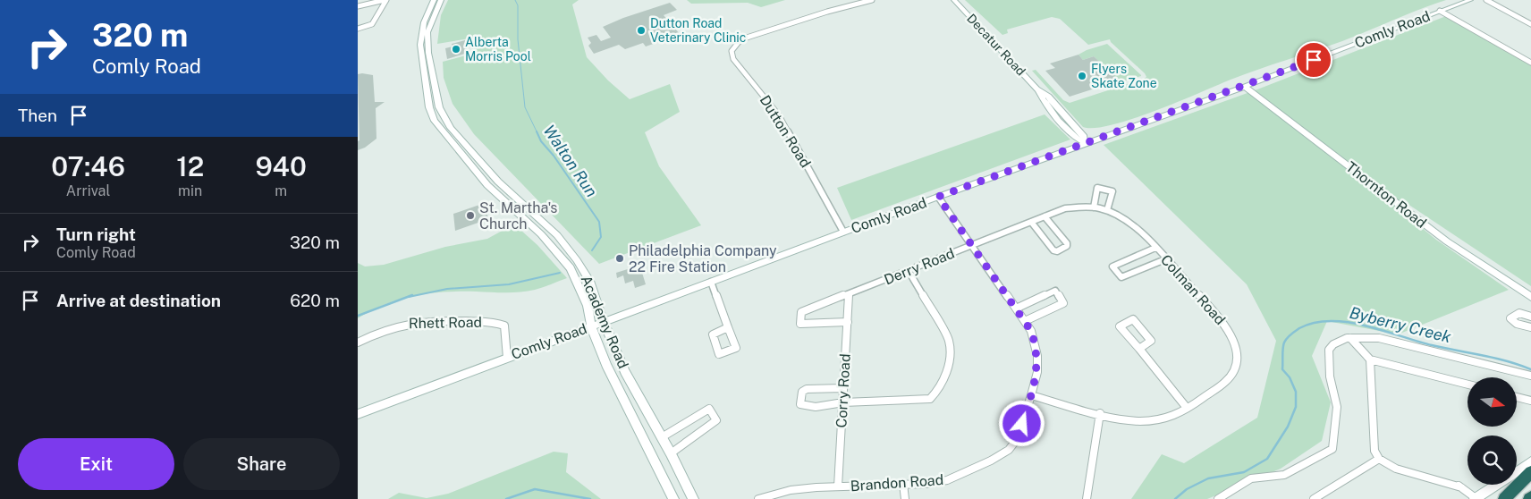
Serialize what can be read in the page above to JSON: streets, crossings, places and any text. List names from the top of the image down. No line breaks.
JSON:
{"streets":{"street":["Comly Road","Decatur Road","Dutton Road","Thornton Road","Derry Road","Colman Road","Academy Road","Rhett Road","Corry Road","Brandon Road"]},"crossings":[["Comly Road","Decatur Road"],["Comly Road","Dutton Road"],["Comly Road","Thornton Road"],["Comly Road","Academy Road"],["Comly Road","Rhett Road"],["Comly Road","Brandon Road"],["Derry Road","Colman Road"],["Derry Road","Corry Road"],["Derry Road","Brandon Road"],["Colman Road","Brandon Road"],["Corry Road","Brandon Road"]],"water":["Walton Run","Byberry Creek"],"places":["Dutton Road Veterinary Clinic","Alberta Morris Pool","Flyers Skate Zone","St. Martha's Church","Philadelphia Company 22 Fire Station"],"north":"right","page":{"turn":["320 m","Comly Road"],"then":"Then","eta":["07:46","Arrival","12","min","940","m"],"list":[{"name":"Turn right","note":"Comly Road","value":"320 m"},{"name":"Arrive at destination","value":"620 m"}],"buttons":["Exit","Share"]}}
